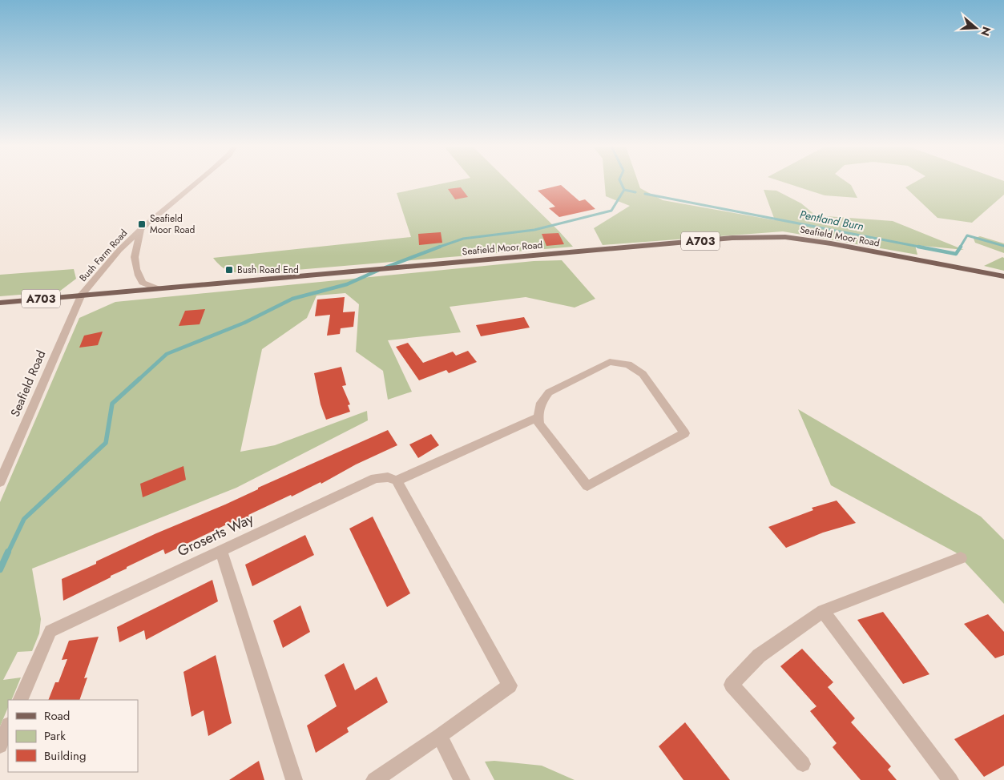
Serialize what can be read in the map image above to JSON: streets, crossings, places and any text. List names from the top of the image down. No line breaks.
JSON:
{"streets":{"main road":["Seafield Moor Road","A703"],"street":["Bush Farm Road","Seafield Road","Groserts Way"]},"crossings":[["Seafield Moor Road","Bush Farm Road"],["Seafield Moor Road","Seafield Road"],["Bush Farm Road","Seafield Road"]],"water":["Pentland Burn"],"places":{"transit":["Seafield Moor Road","Bush Road End"]},"legend":["Road","Park","Building"],"north":"right"}
